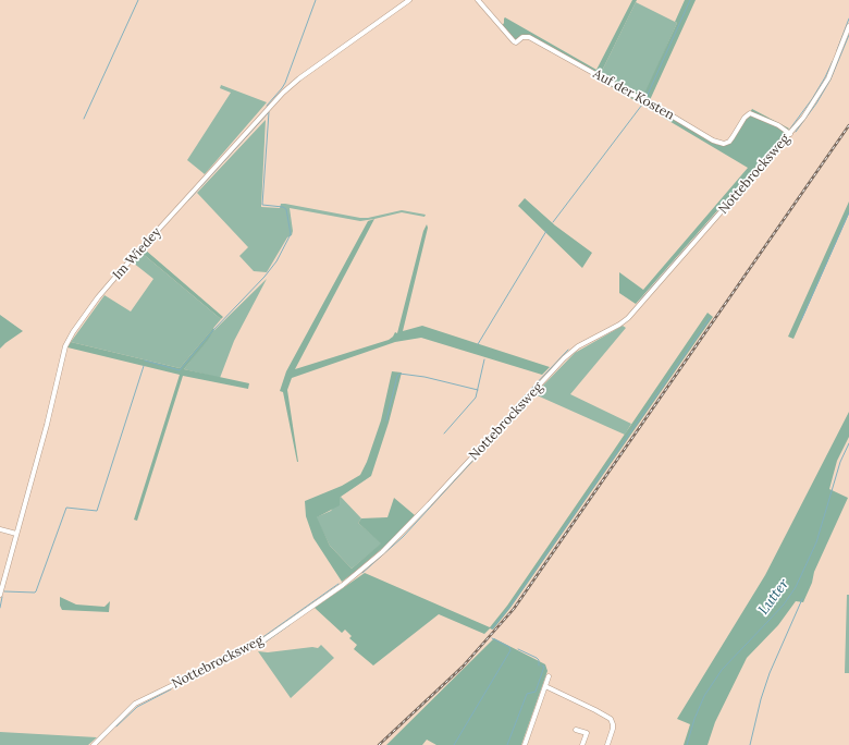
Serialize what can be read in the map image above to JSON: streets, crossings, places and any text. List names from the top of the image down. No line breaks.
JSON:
{"streets":{"street":["Auf der Kosten","Nottebrocksweg","Im Wiedey"]},"crossings":[["Auf der Kosten","Nottebrocksweg"]],"water":["Lutter"]}
